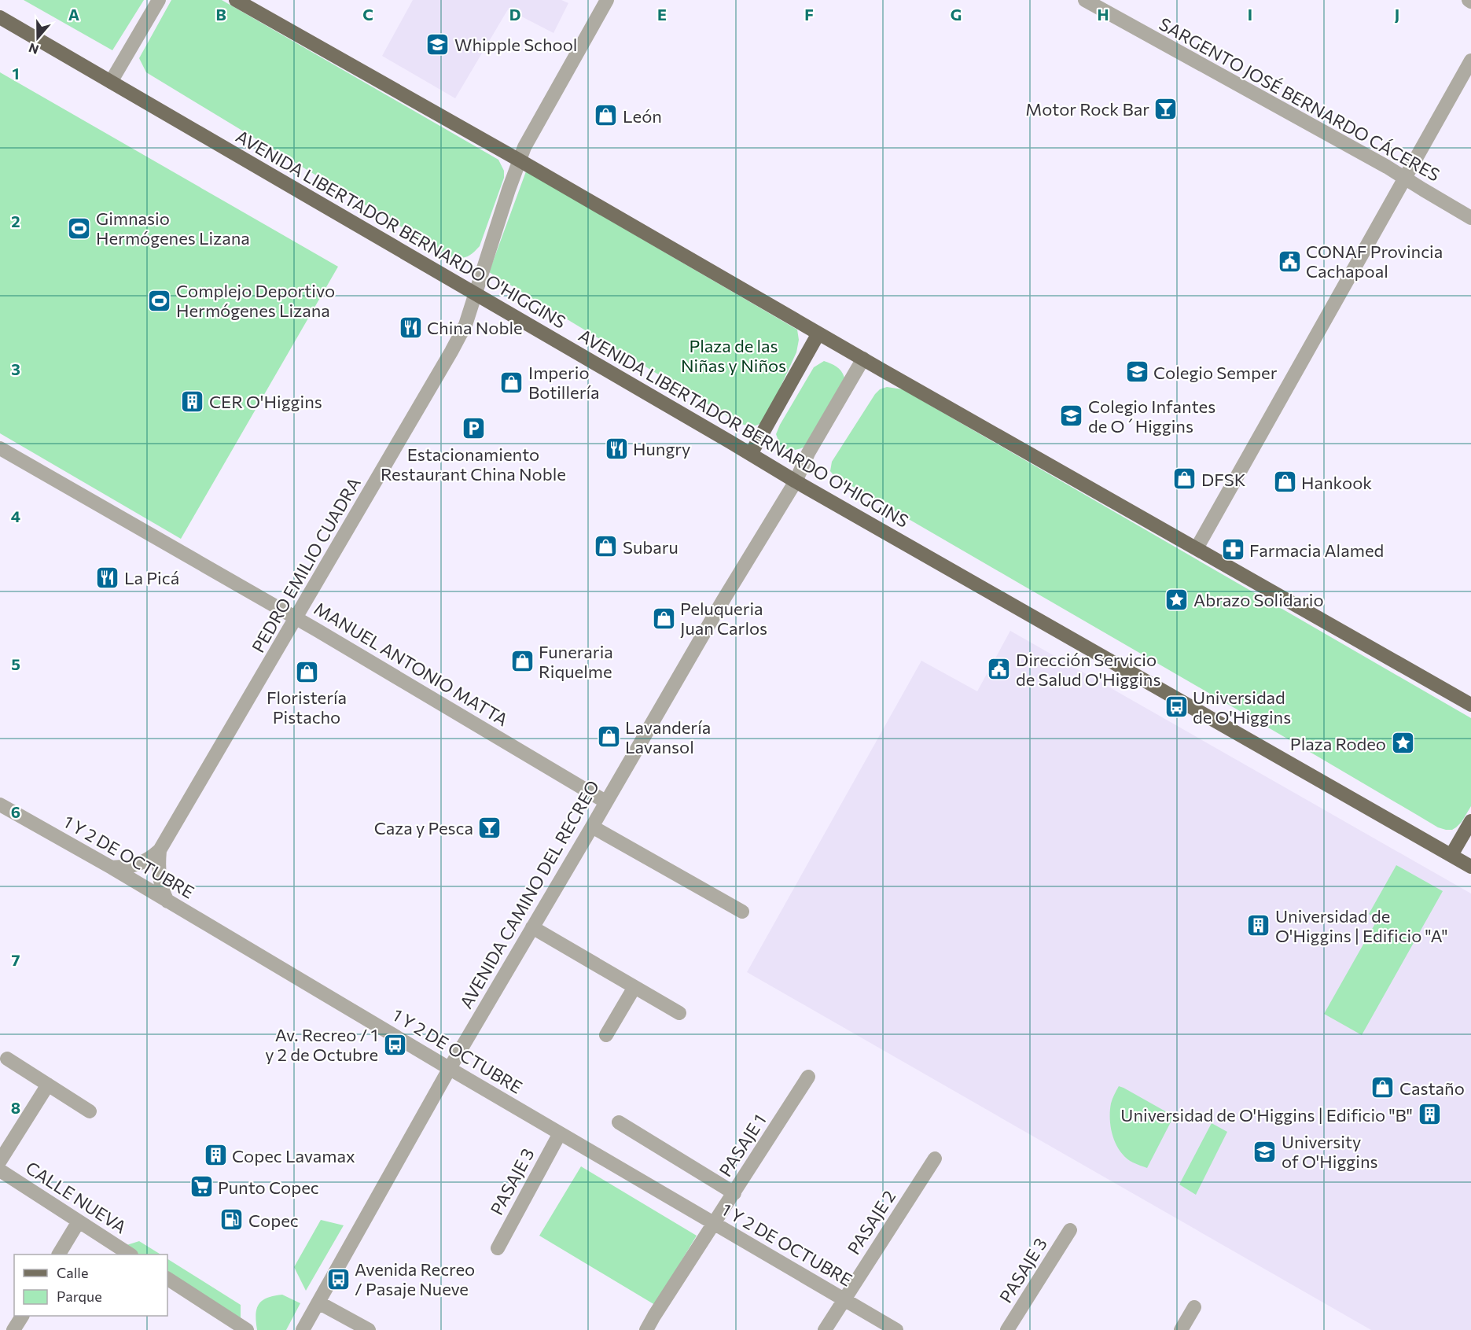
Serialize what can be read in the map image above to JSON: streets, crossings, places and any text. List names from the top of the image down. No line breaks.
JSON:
{"streets":{"main road":["AVENIDA LIBERTADOR BERNARDO O'HIGGINS"],"street":["SARGENTO JOSÉ BERNARDO CÁCERES","PEDRO EMILIO CUADRA","MANUEL ANTONIO MATTA","1 Y 2 DE OCTUBRE","AVENIDA CAMINO DEL RECREO","PASAJE 1","PASAJE 3","CALLE NUEVA","PASAJE 2"]},"crossings":[["AVENIDA LIBERTADOR BERNARDO O'HIGGINS","PEDRO EMILIO CUADRA"],["AVENIDA LIBERTADOR BERNARDO O'HIGGINS","AVENIDA CAMINO DEL RECREO"],["PEDRO EMILIO CUADRA","MANUEL ANTONIO MATTA"],["PEDRO EMILIO CUADRA","1 Y 2 DE OCTUBRE"],["MANUEL ANTONIO MATTA","AVENIDA CAMINO DEL RECREO"],["1 Y 2 DE OCTUBRE","AVENIDA CAMINO DEL RECREO"],["1 Y 2 DE OCTUBRE","PASAJE 1"],["1 Y 2 DE OCTUBRE","PASAJE 3"],["1 Y 2 DE OCTUBRE","PASAJE 2"]],"parks":["Plaza de las Niñas y Niños"],"places":{"school or university":["Whipple School","Colegio Semper","Colegio Infantes de O´Higgins","University of O'Higgins"],"bar":["Motor Rock Bar","Caza y Pesca"],"shop":["León","Imperio Botillería","DFSK","Hankook","Subaru","Peluqueria Juan Carlos","Funeraria Riquelme","Floristería Pistacho","Lavandería Lavansol","Castaño"],"sports":["Gimnasio Hermógenes Lizana","Complejo Deportivo Hermógenes Lizana"],"public building":["CONAF Provincia Cachapoal","Dirección Servicio de Salud O'Higgins"],"restaurant":["China Noble","Hungry","La Picá"],"building":["CER O'Higgins","Universidad de O'Higgins | Edificio \"A\"","Universidad de O'Higgins | Edificio \"B\"","Copec Lavamax"],"parking":["Estacionamiento Restaurant China Noble"],"pharmacy":["Farmacia Alamed"],"place":["Abrazo Solidario","Plaza Rodeo"],"bus stop":["Universidad de O'Higgins","Av. Recreo / 1 y 2 de Octubre","Avenida Recreo / Pasaje Nueve"],"supermarket":["Punto Copec"],"fuel station":["Copec"]},"legend":["Calle","Parque"],"north":"bottom","grid":{"columns":["A","B","C","D","E","F","G","H","I","J"],"rows":["1","2","3","4","5","6","7","8"]}}
